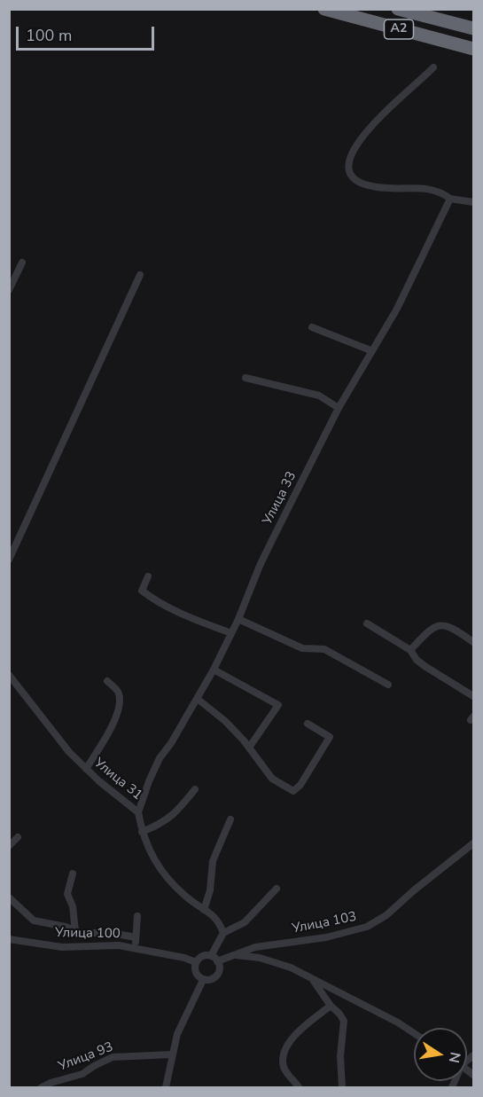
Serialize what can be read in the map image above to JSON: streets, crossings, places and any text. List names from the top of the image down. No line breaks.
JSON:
{"streets":{"highway":["A2"],"street":["Улица 33","Улица 31","Улица 103","Улица 100","Улица 93"]},"crossings":[["Улица 33","Улица 31"],["Улица 103","Улица 100"]],"scale_bar":"100 m","north":"right"}
